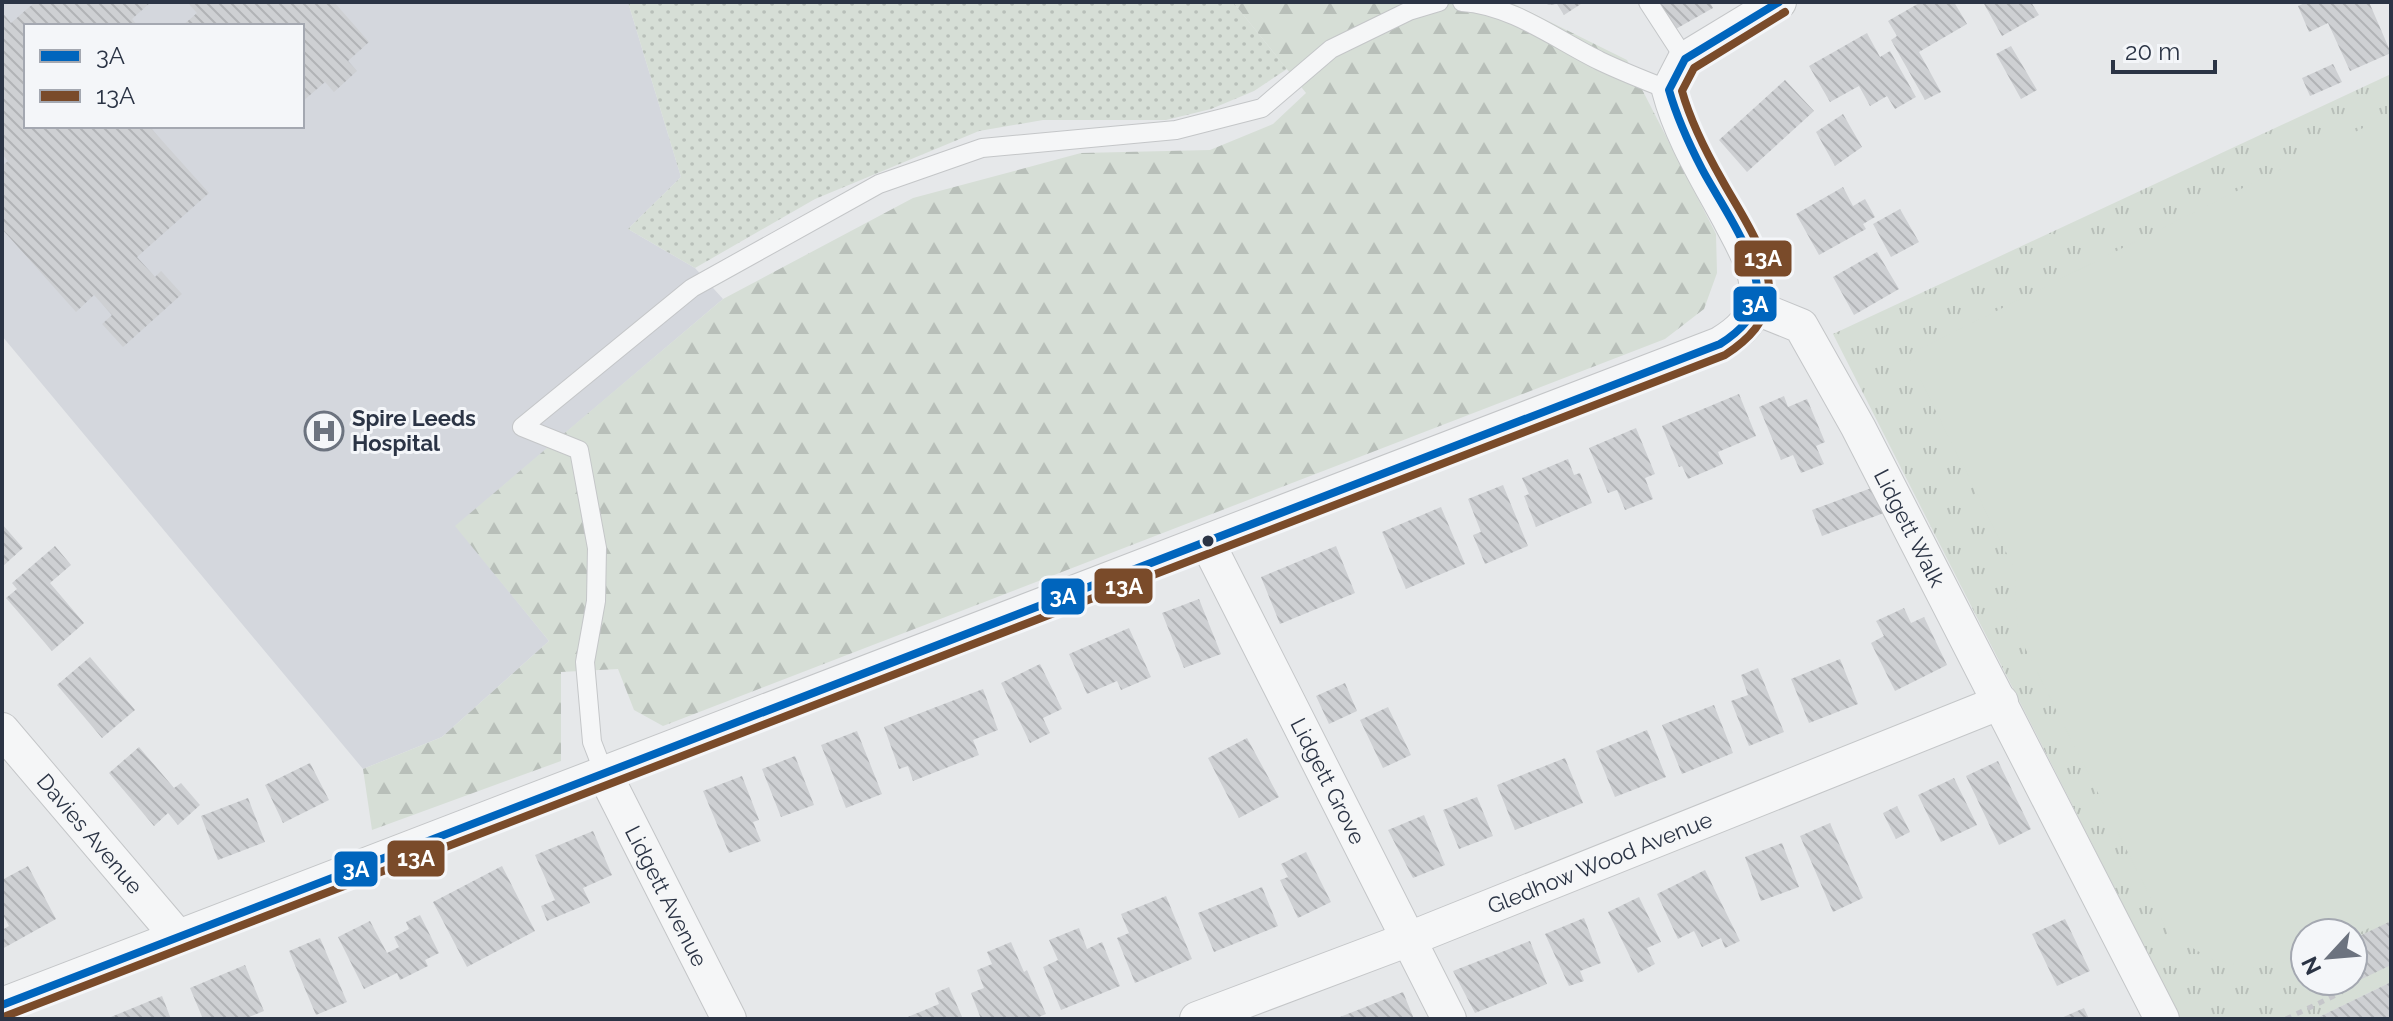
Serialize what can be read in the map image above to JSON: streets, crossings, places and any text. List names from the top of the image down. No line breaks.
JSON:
{"streets":{"street":["Lidgett Walk","Lidgett Grove","Davies Avenue","Gledhow Wood Avenue","Lidgett Avenue"]},"crossings":[["Lidgett Walk","Gledhow Wood Avenue"],["Lidgett Grove","Gledhow Wood Avenue"]],"places":{"hospital":["Spire Leeds Hospital"]},"lines":["transit line 3A","transit line 13A"],"legend":["3A","13A"],"scale_bar":"20 m","north":"bottom left"}
